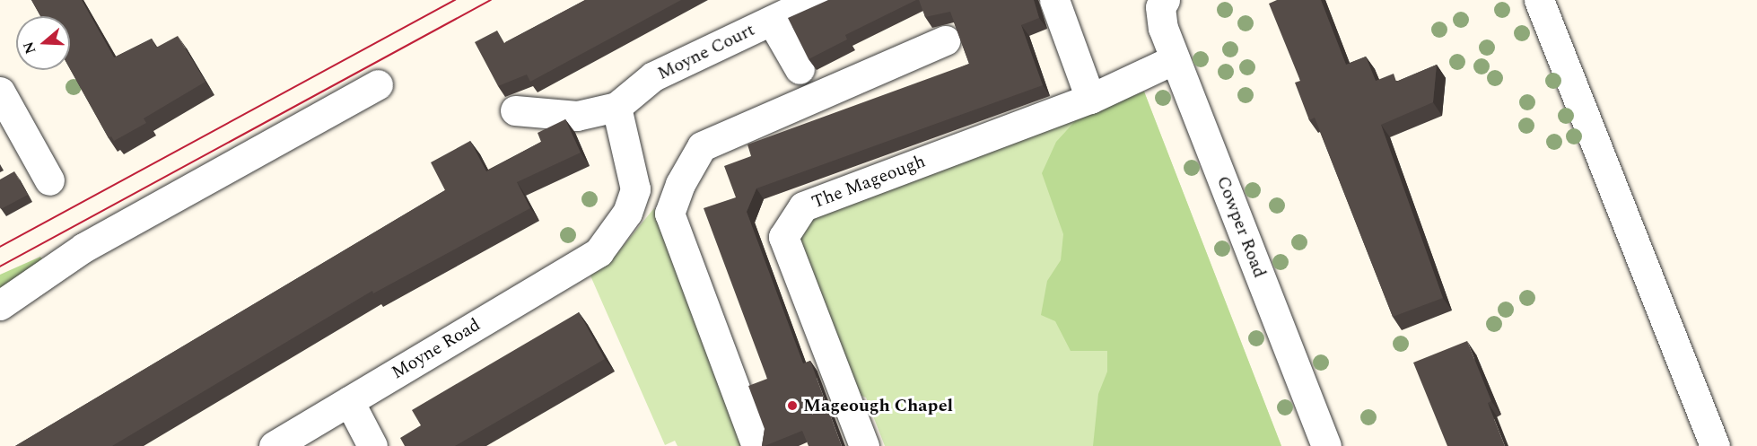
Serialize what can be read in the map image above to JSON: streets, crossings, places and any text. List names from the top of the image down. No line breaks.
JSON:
{"streets":{"street":["Moyne Court","The Mageough","Cowper Road","Moyne Road"]},"crossings":[["Moyne Court","Moyne Road"],["The Mageough","Cowper Road"]],"places":["Mageough Chapel"],"north":"left"}
